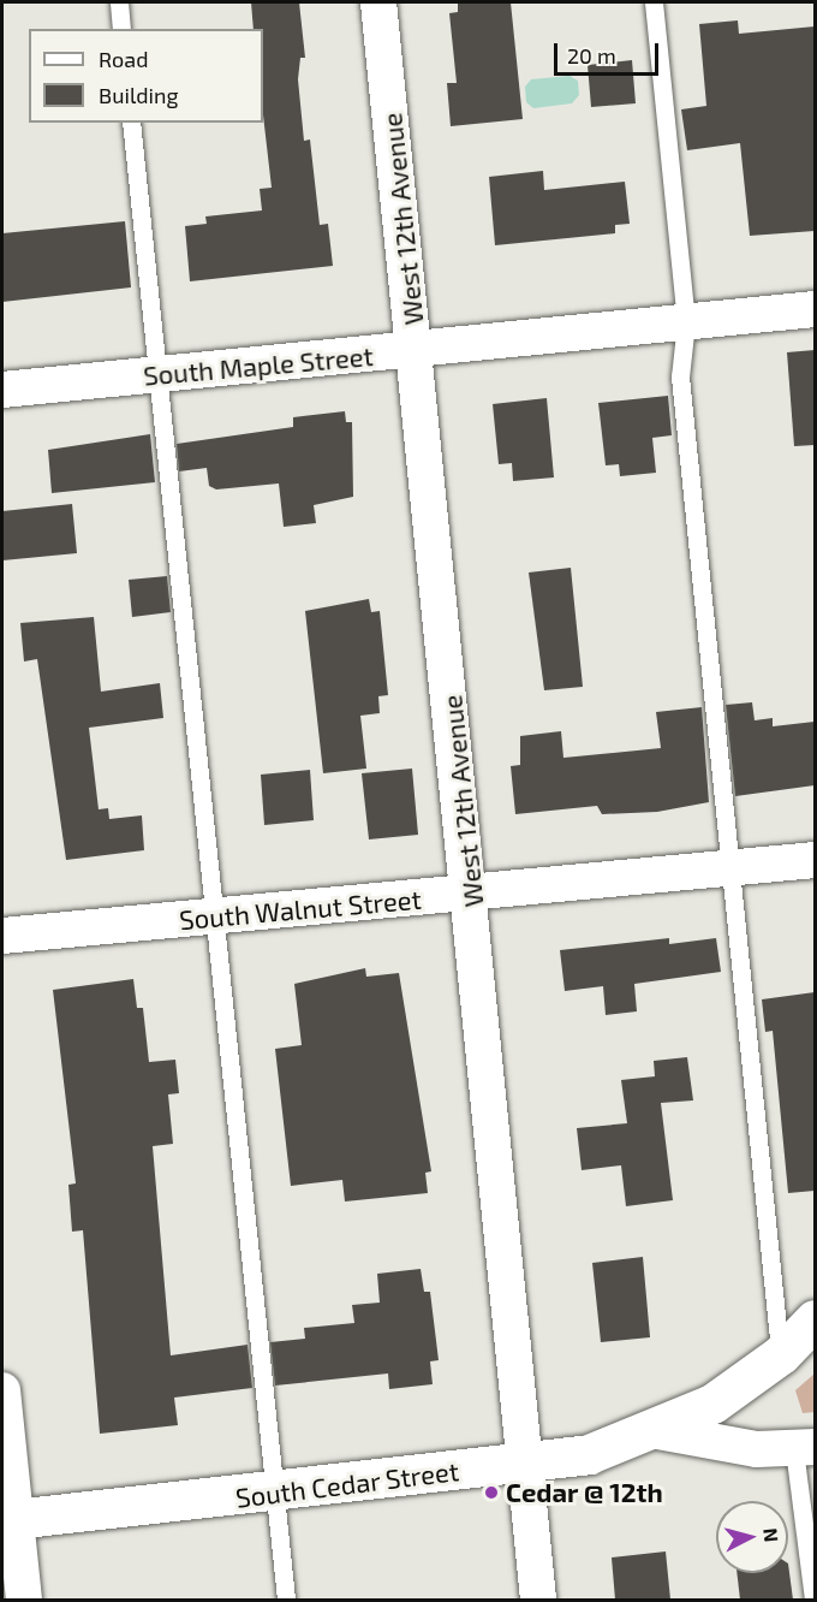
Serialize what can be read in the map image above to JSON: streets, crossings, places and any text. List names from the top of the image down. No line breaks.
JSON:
{"streets":{"main road":["South Cedar Street"],"street":["West 12th Avenue","South Maple Street","South Walnut Street"]},"crossings":[["West 12th Avenue","South Maple Street"],["West 12th Avenue","South Walnut Street"],["West 12th Avenue","South Cedar Street"]],"places":["Cedar @ 12th"],"legend":["Road","Building"],"scale_bar":"20 m","north":"right"}
